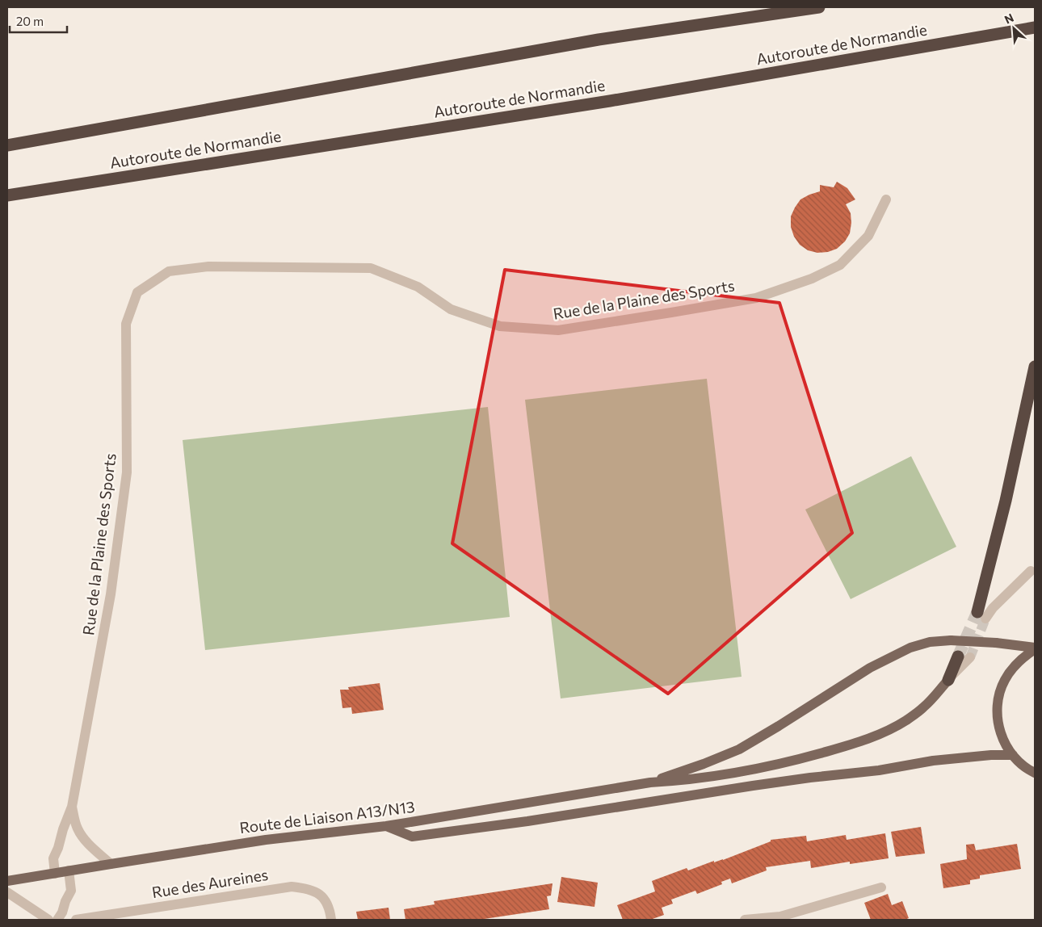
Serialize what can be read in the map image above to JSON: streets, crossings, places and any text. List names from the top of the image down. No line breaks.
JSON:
{"streets":{"highway":["Autoroute de Normandie"],"main road":["Route de Liaison A13/N13"],"street":["Rue de la Plaine des Sports","Rue des Aureines"]},"crossings":[["Rue de la Plaine des Sports","Route de Liaison A13/N13"]],"scale_bar":"20 m","north":"top left"}
